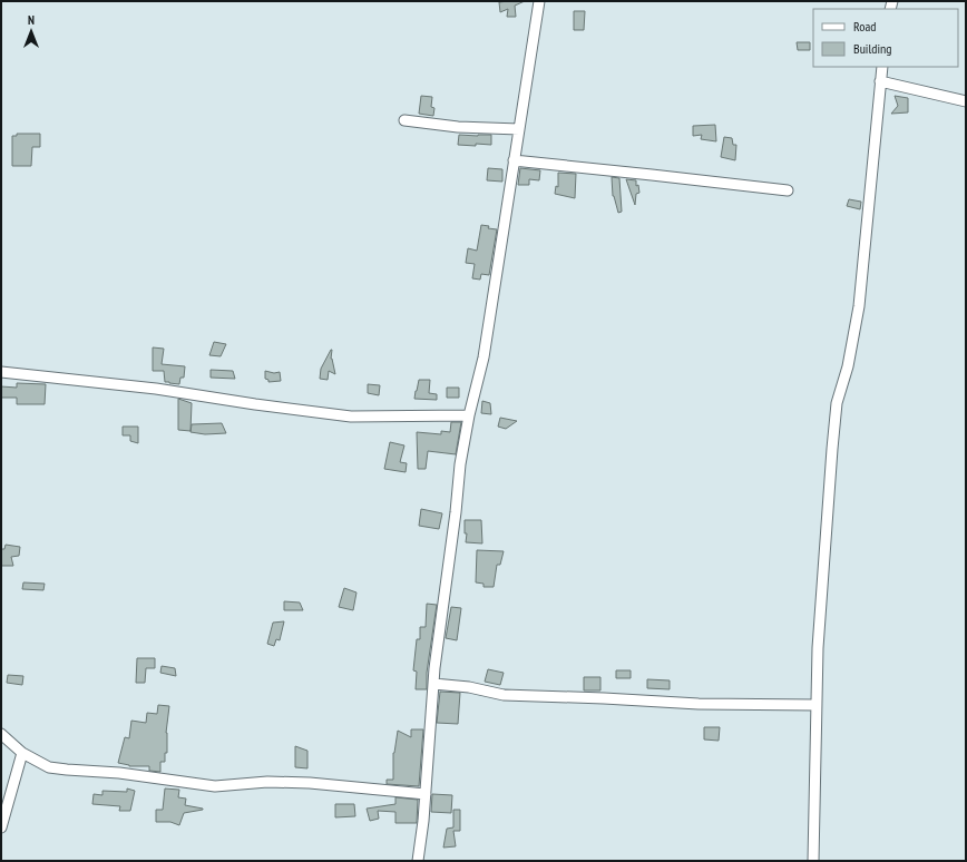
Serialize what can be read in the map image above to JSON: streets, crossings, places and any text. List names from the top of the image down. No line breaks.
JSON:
{"legend":["Road","Building"],"north":"top"}
